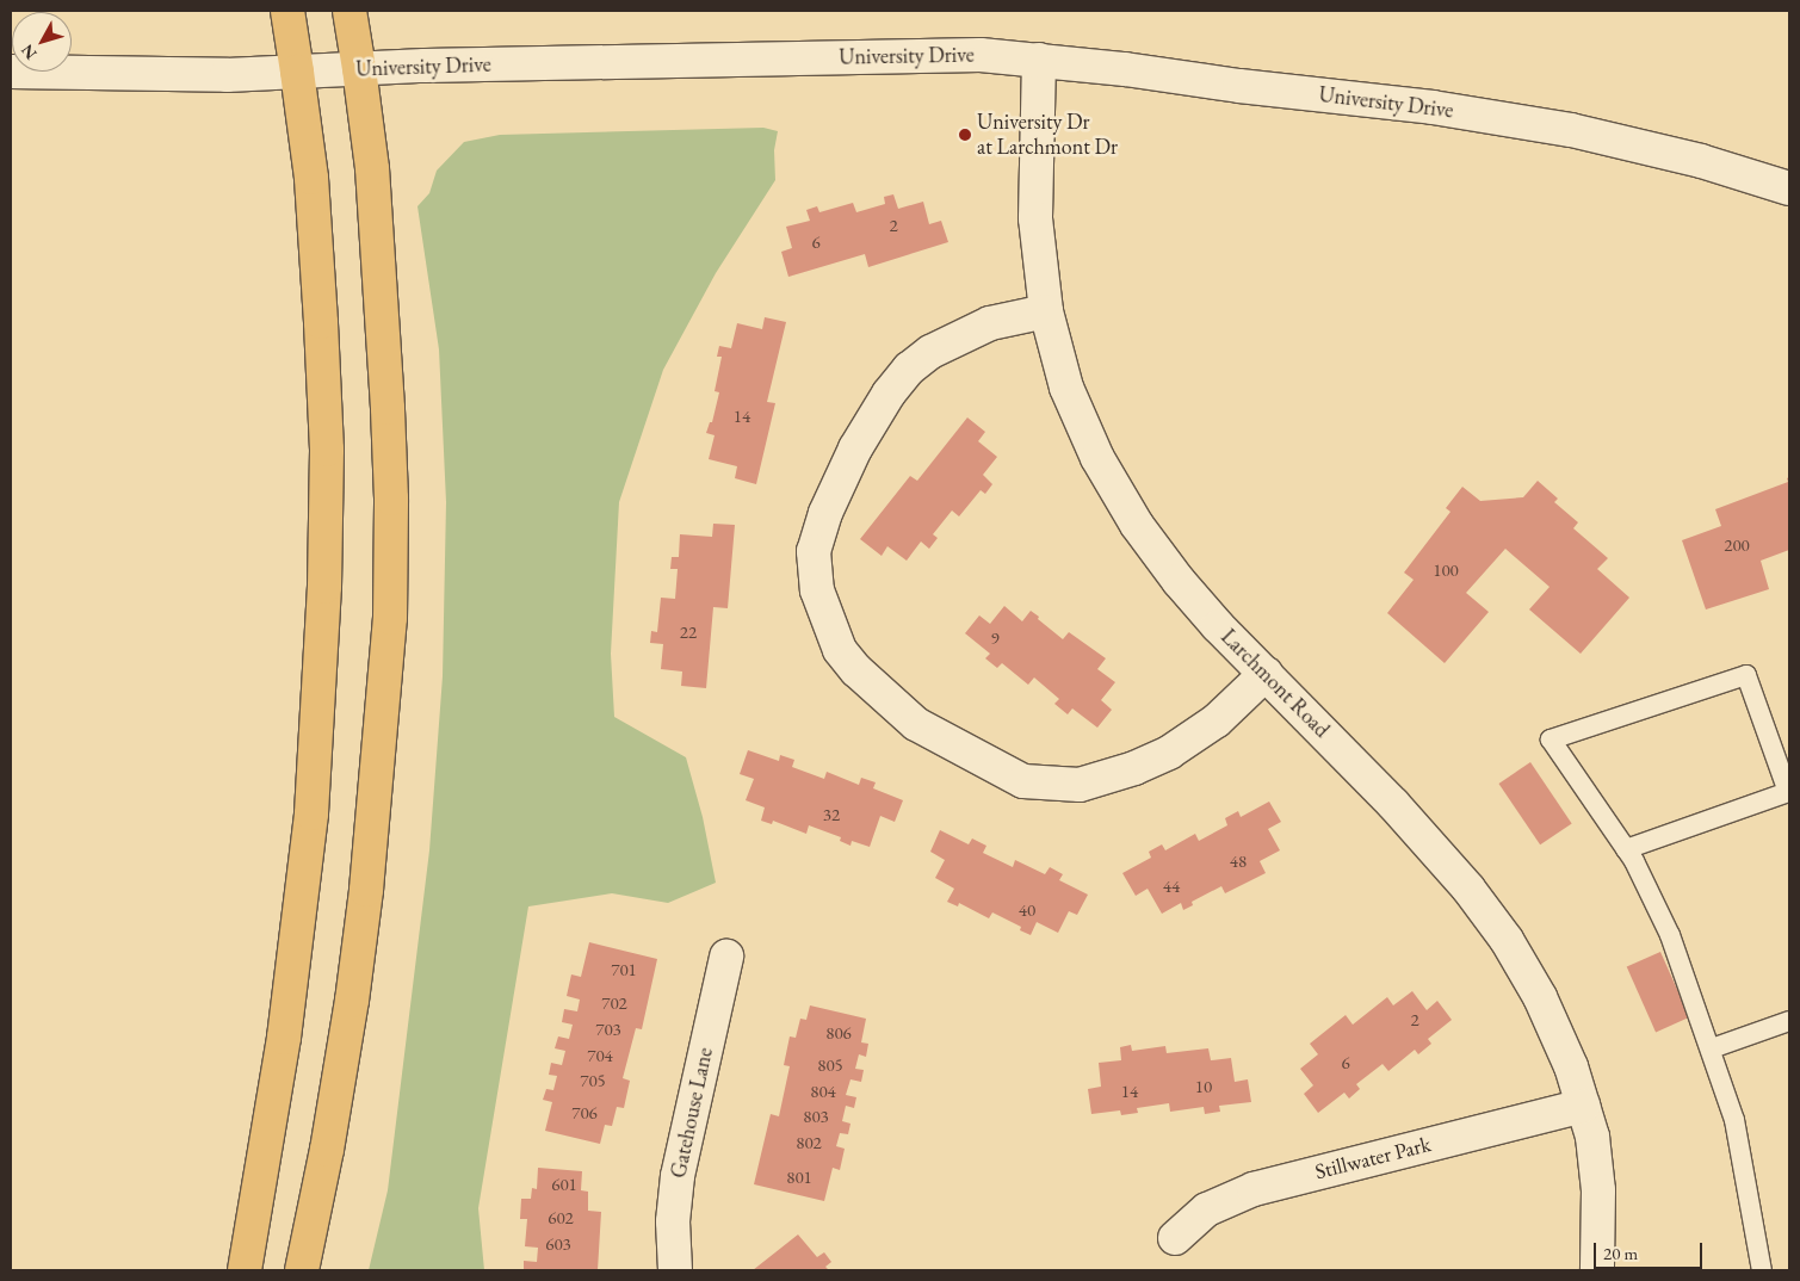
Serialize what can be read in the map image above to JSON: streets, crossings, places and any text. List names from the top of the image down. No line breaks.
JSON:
{"streets":{"street":["University Drive","Larchmont Road","Gatehouse Lane","Stillwater Park"]},"crossings":[["University Drive","Larchmont Road"],["Larchmont Road","Stillwater Park"]],"places":["University Dr at Larchmont Dr"],"house_numbers":["2","6","14","200","100","22","9","32","48","44","40","701","702","2","703","806","704","6","805","705","10","804","14","706","803","802","801","601","602","603"],"scale_bar":"20 m","north":"bottom left"}
